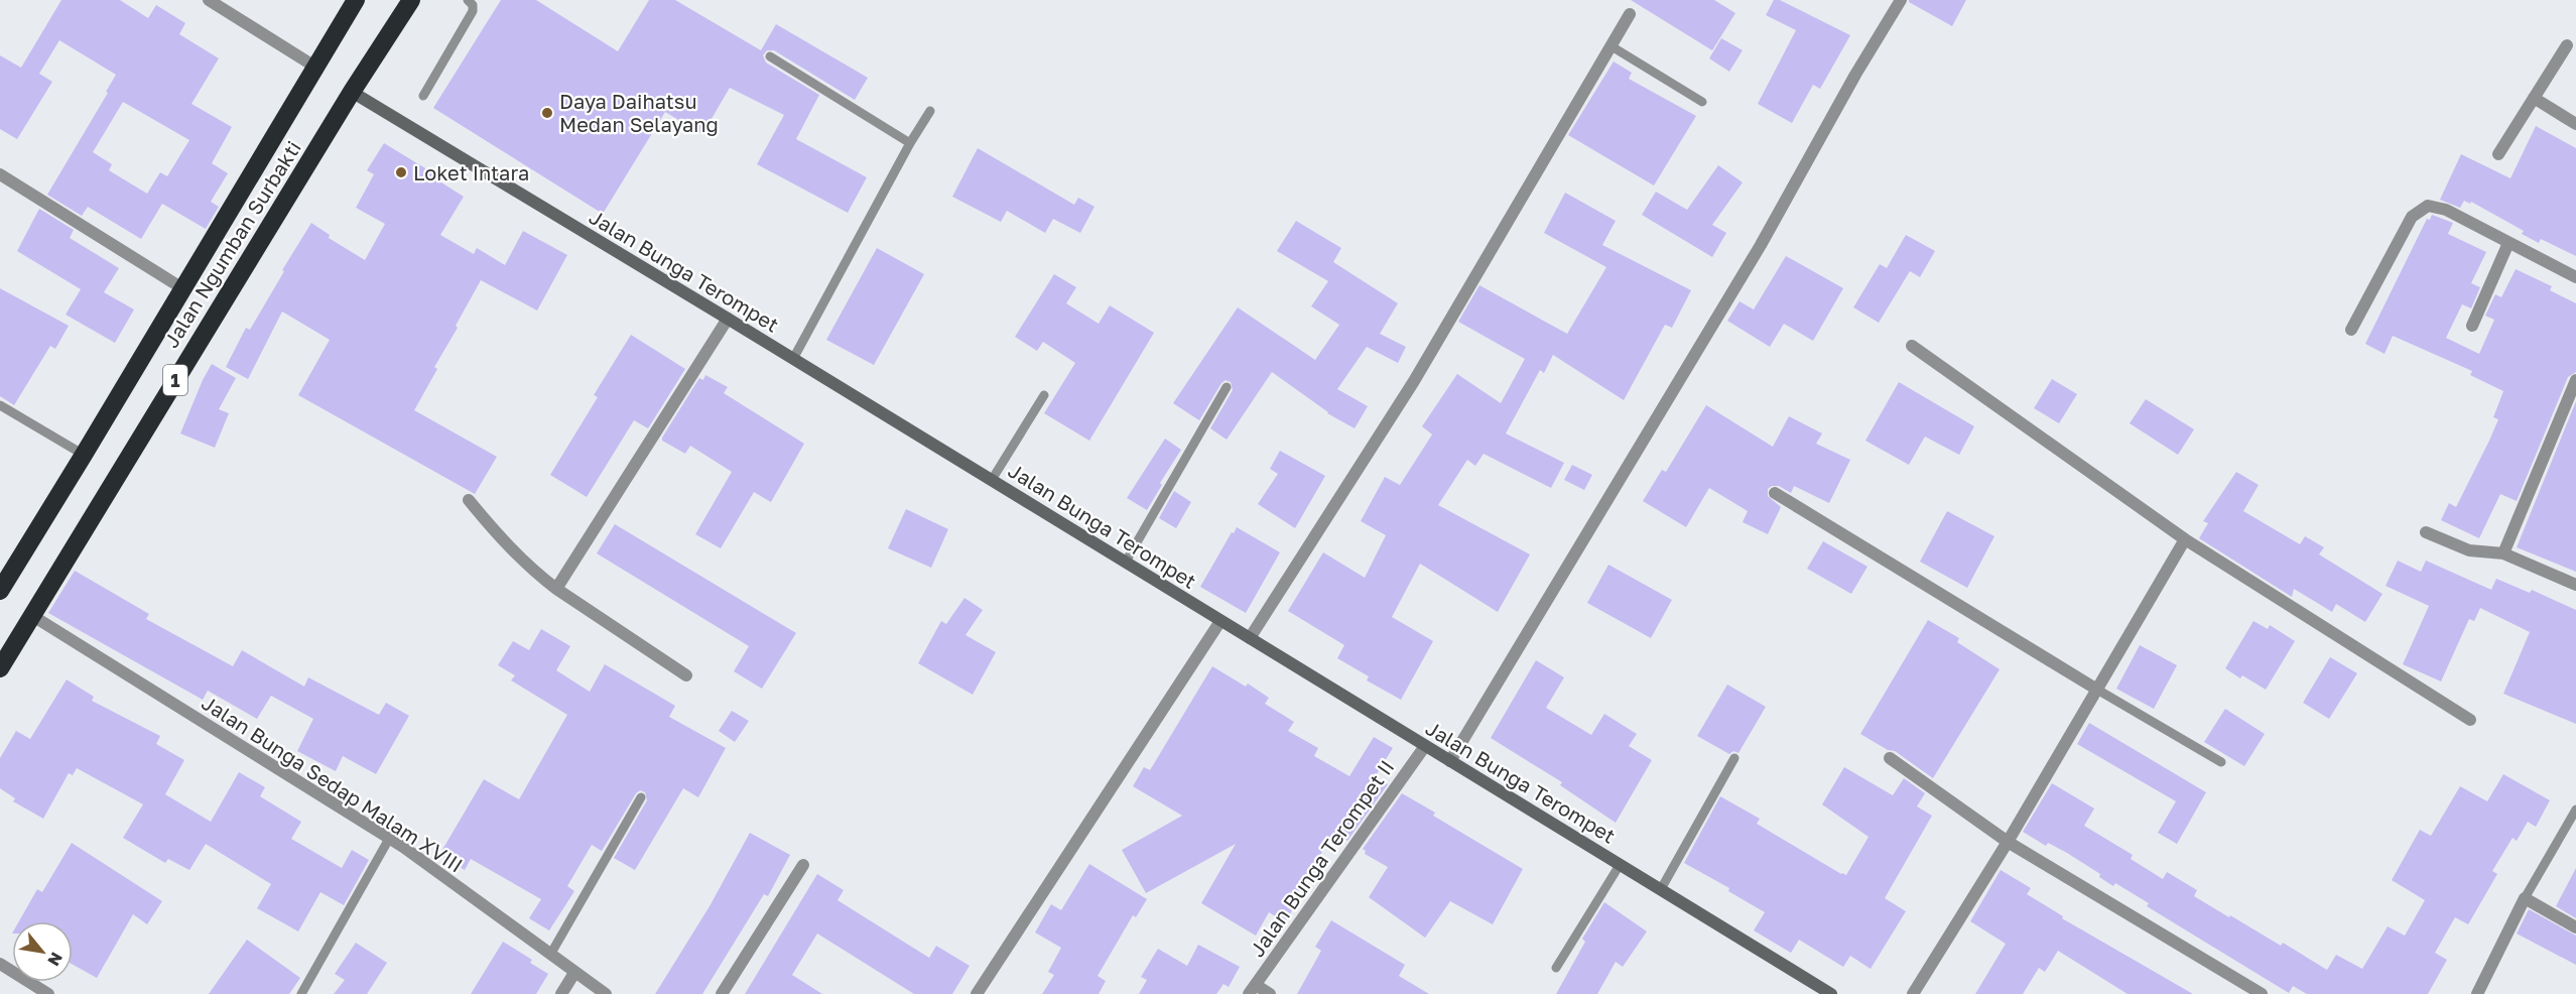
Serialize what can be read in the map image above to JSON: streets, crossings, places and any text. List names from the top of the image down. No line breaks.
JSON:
{"streets":{"highway":["Jalan Ngumban Surbakti","1"],"street":["Jalan Bunga Terompet","Jalan Bunga Sedap Malam XVIII","Jalan Bunga Terompet II"]},"crossings":[["Jalan Ngumban Surbakti","Jalan Bunga Terompet"],["Jalan Ngumban Surbakti","Jalan Bunga Sedap Malam XVIII"],["Jalan Bunga Terompet","Jalan Bunga Terompet II"]],"places":["Daya Daihatsu Medan Selayang","Loket Intara"],"north":"bottom right"}
